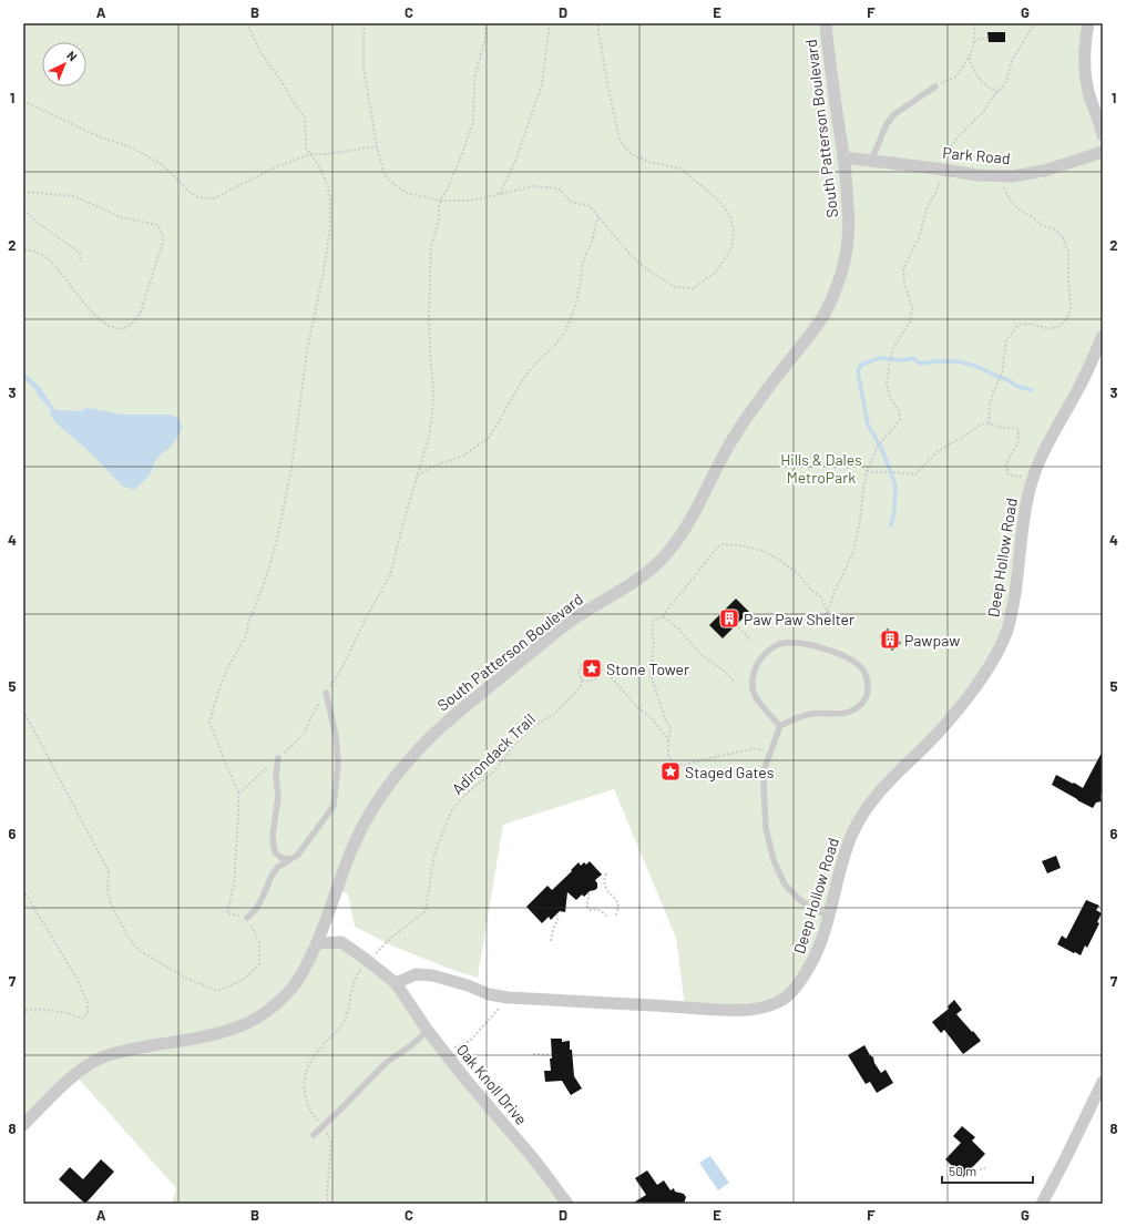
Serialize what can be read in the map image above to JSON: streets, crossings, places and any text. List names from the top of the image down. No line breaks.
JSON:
{"streets":{"street":["South Patterson Boulevard","Park Road","Deep Hollow Road","Oak Knoll Drive"],"path":["Adirondack Trail"]},"crossings":[["South Patterson Boulevard","Park Road"],["South Patterson Boulevard","Oak Knoll Drive"],["Deep Hollow Road","Oak Knoll Drive"],["Adirondack Trail","Oak Knoll Drive"]],"parks":["Hills & Dales MetroPark"],"places":{"building":["Paw Paw Shelter","Pawpaw"],"place":["Stone Tower","Staged Gates"]},"scale_bar":"50 m","north":"top right","grid":{"columns":["A","B","C","D","E","F","G"],"rows":["1","2","3","4","5","6","7","8"]}}
